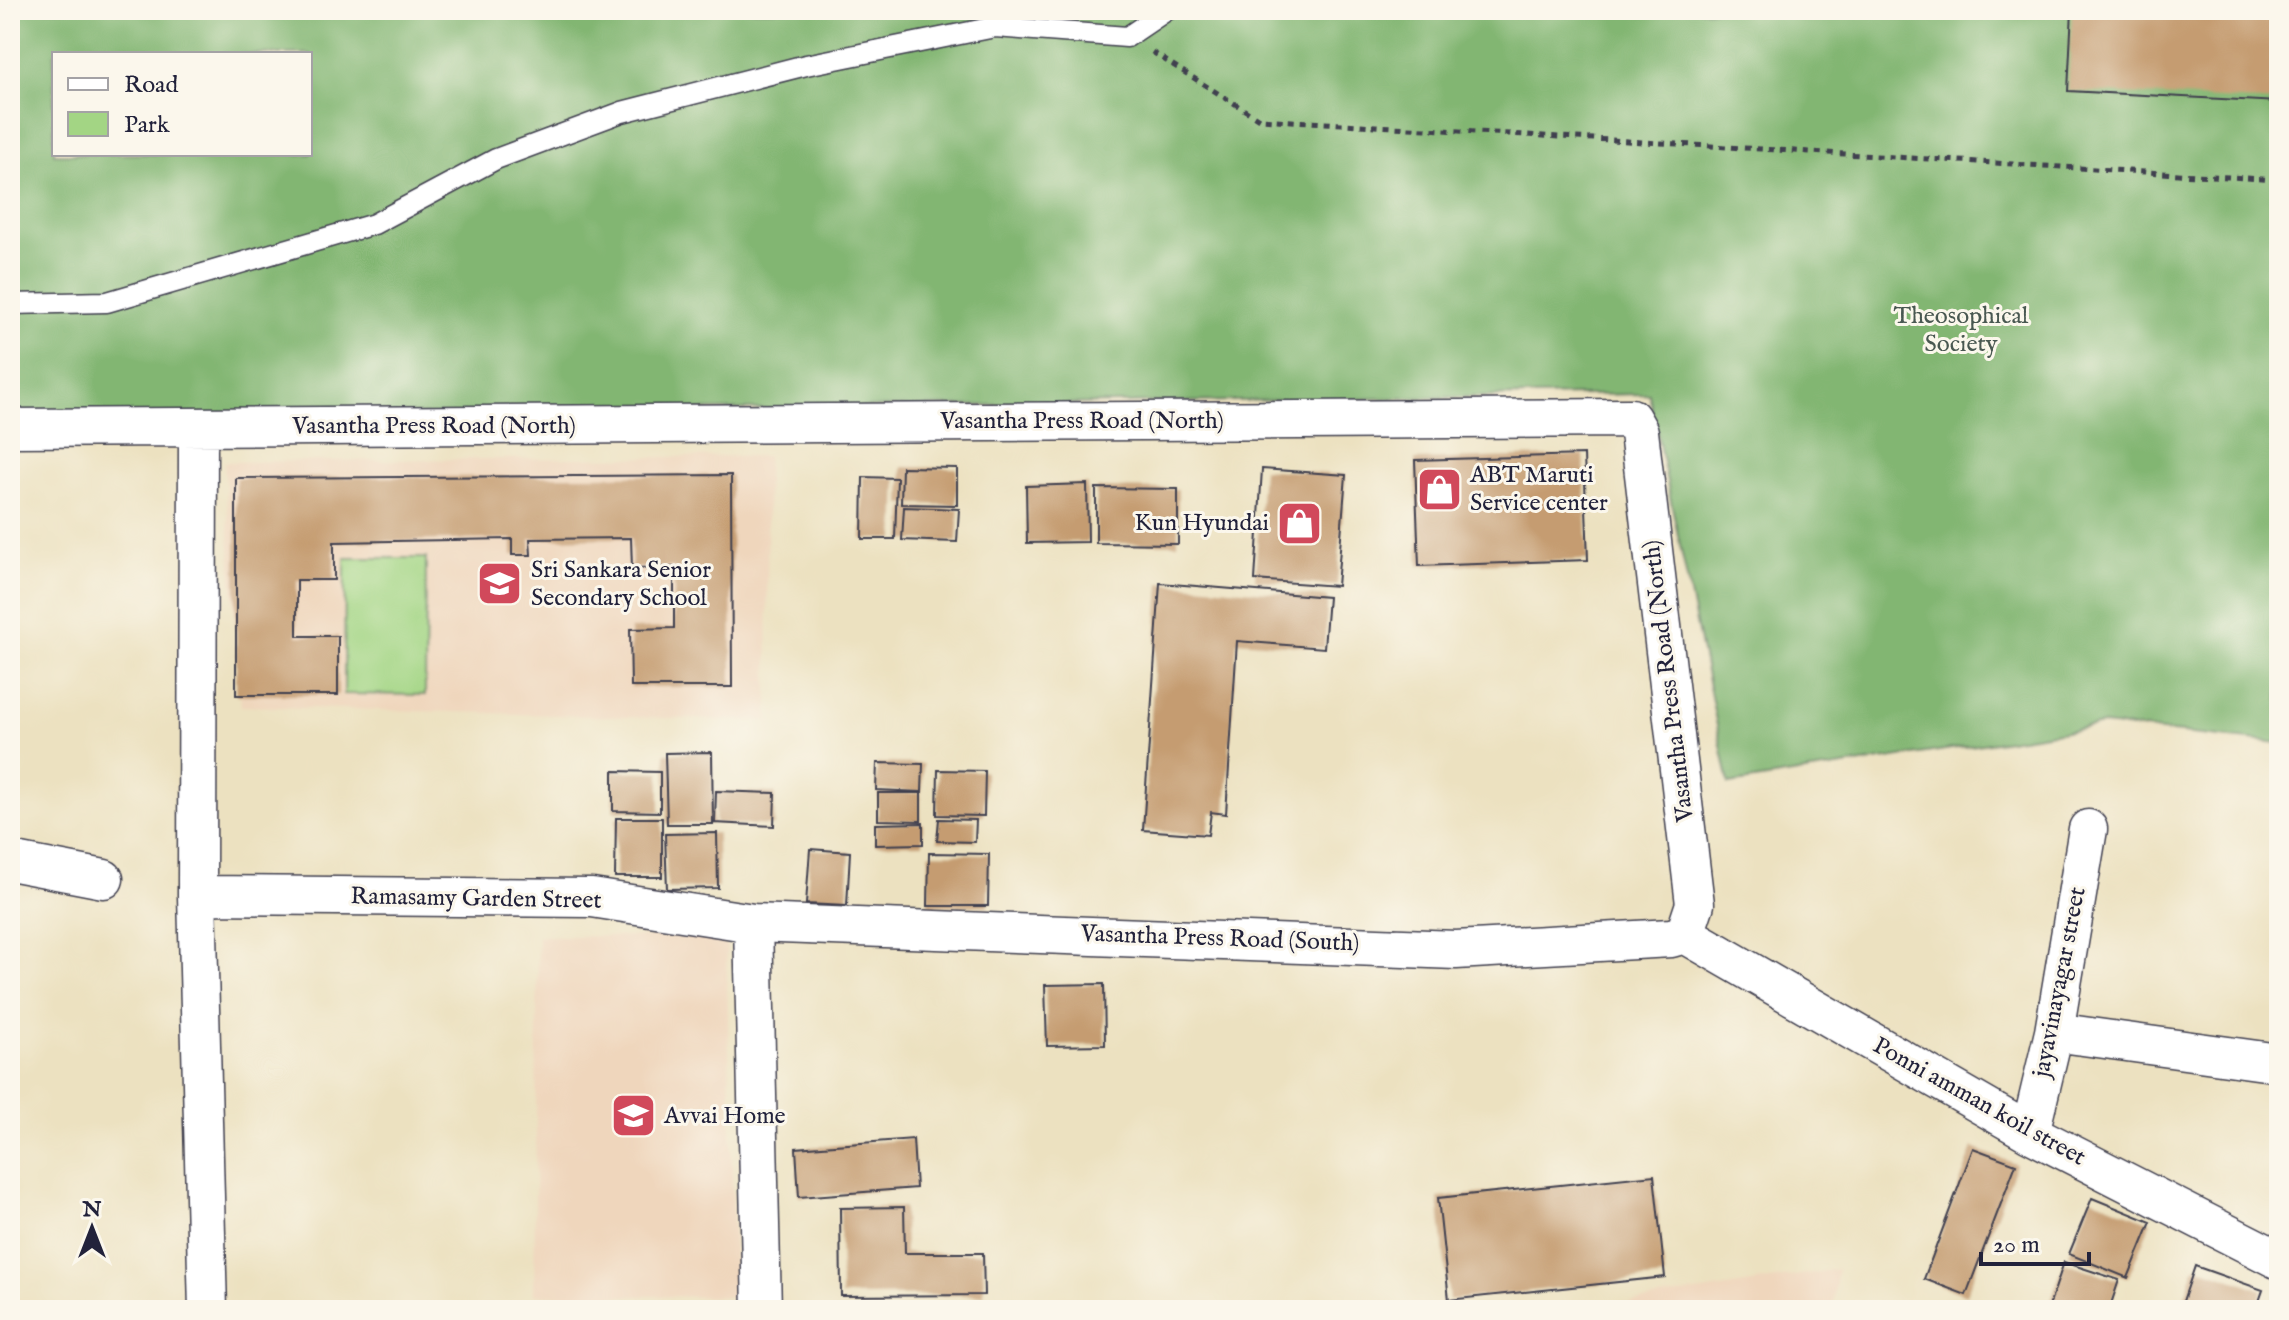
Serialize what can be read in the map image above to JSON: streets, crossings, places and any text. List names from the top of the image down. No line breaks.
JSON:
{"streets":{"street":["Vasantha Press Road (North)","Ramasamy Garden Street","Vasantha Press Road (South)","jayavinayagar street","Ponni amman koil street"]},"crossings":[["Vasantha Press Road (North)","Vasantha Press Road (South)"],["Vasantha Press Road (North)","Ponni amman koil street"],["Ramasamy Garden Street","Vasantha Press Road (South)"],["Vasantha Press Road (South)","Ponni amman koil street"],["jayavinayagar street","Ponni amman koil street"]],"parks":["Theosophical Society"],"places":{"shop":["ABT Maruti Service center","Kun Hyundai"],"school or university":["Sri Sankara Senior Secondary School","Avvai Home"]},"legend":["Road","Park"],"scale_bar":"20 m","north":"top"}
